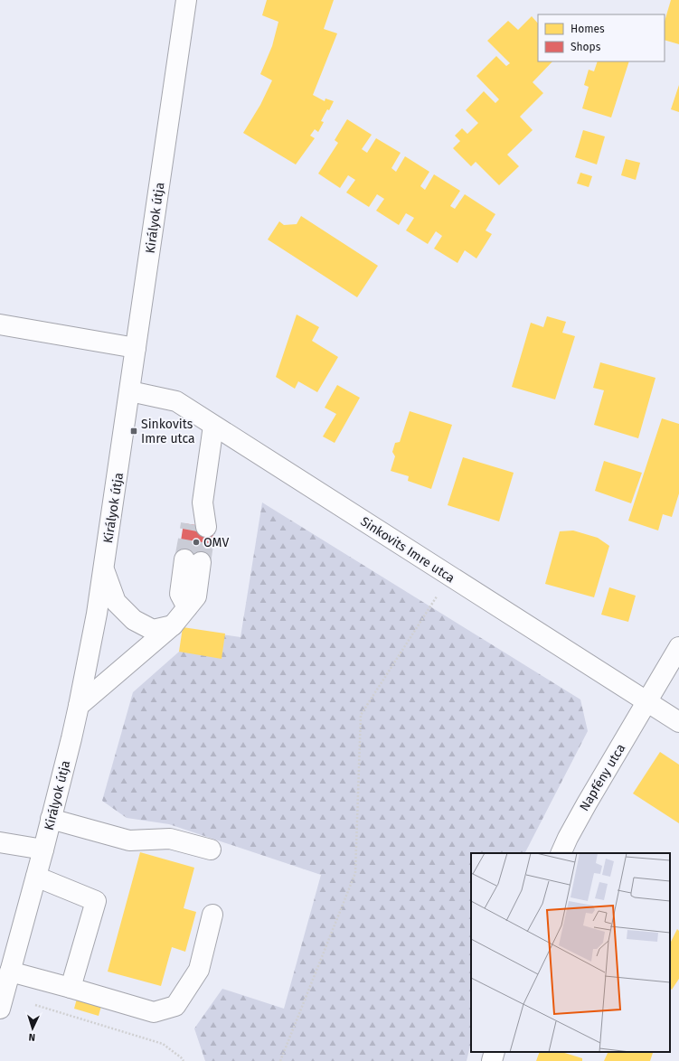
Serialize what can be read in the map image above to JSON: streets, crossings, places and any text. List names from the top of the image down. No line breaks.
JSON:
{"streets":{"street":["Királyok útja","Sinkovits Imre utca","Napfény utca"]},"crossings":[["Királyok útja","Sinkovits Imre utca"],["Sinkovits Imre utca","Napfény utca"]],"places":{"transit":["Sinkovits Imre utca"],"other":["OMV"]},"legend":["Homes","Shops"],"north":"bottom"}
